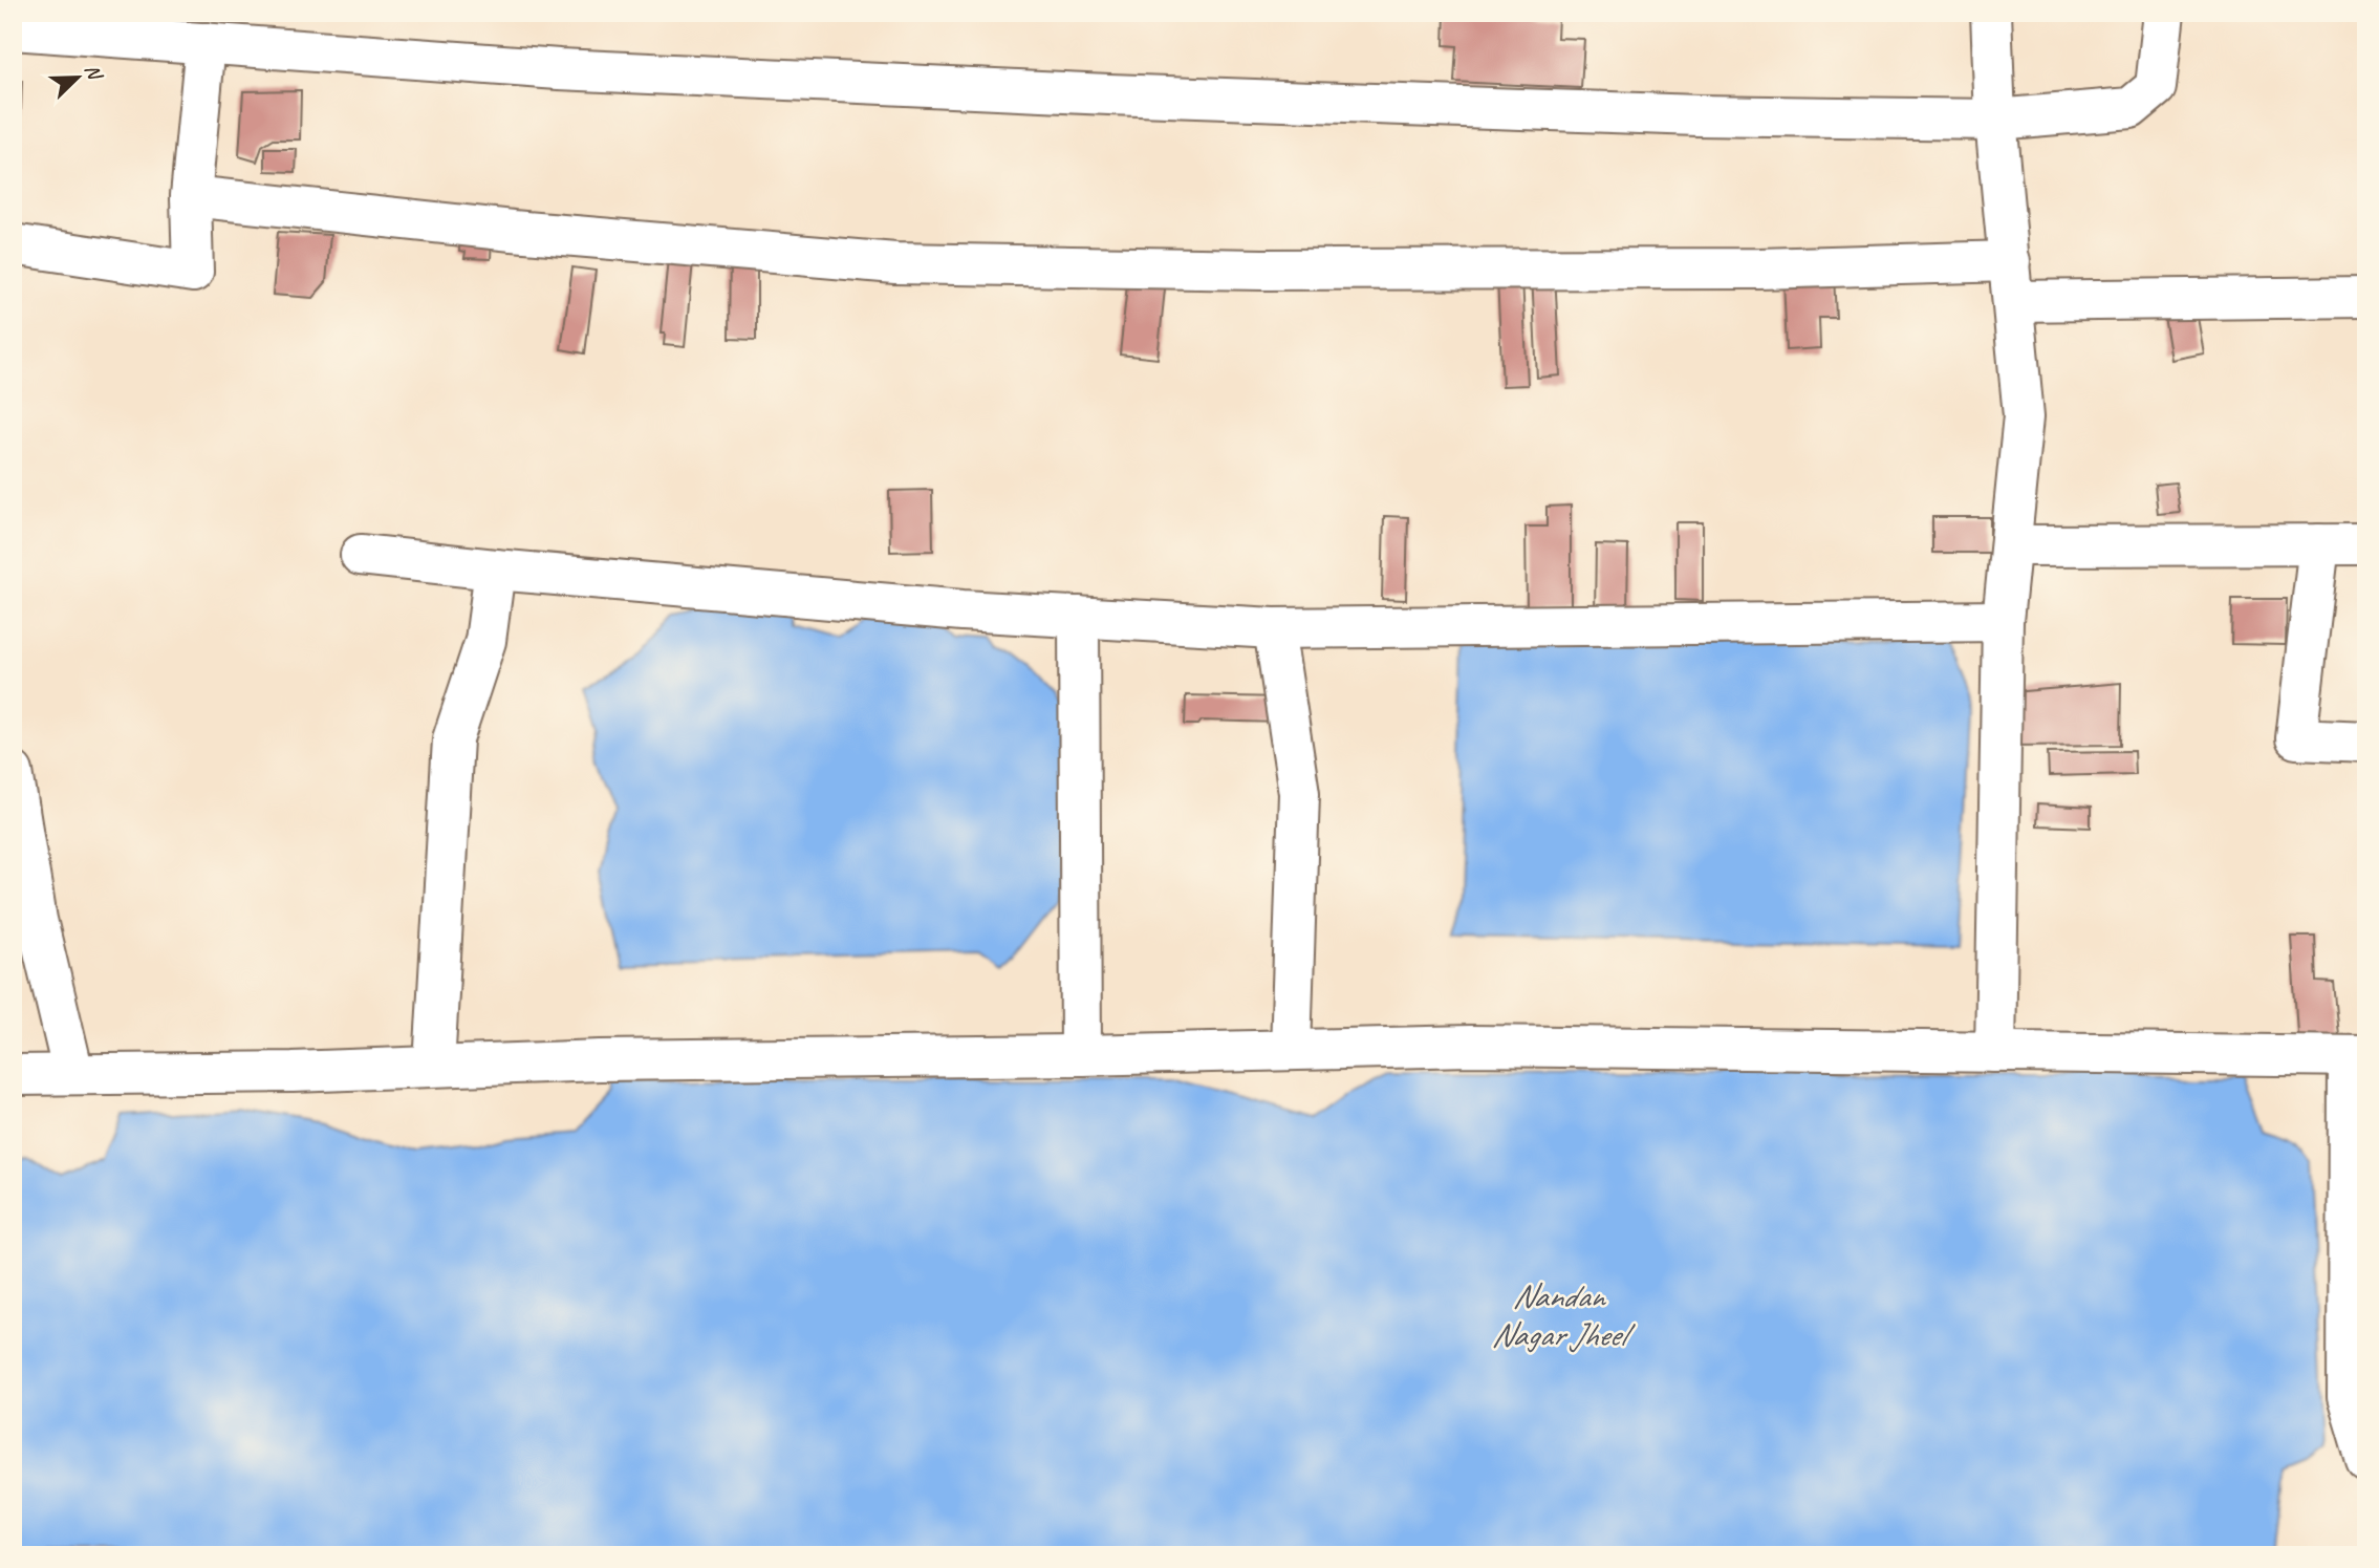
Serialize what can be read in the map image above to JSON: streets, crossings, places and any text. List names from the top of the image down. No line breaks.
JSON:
{"water":["Nandan Nagar Jheel"],"north":"top right"}
